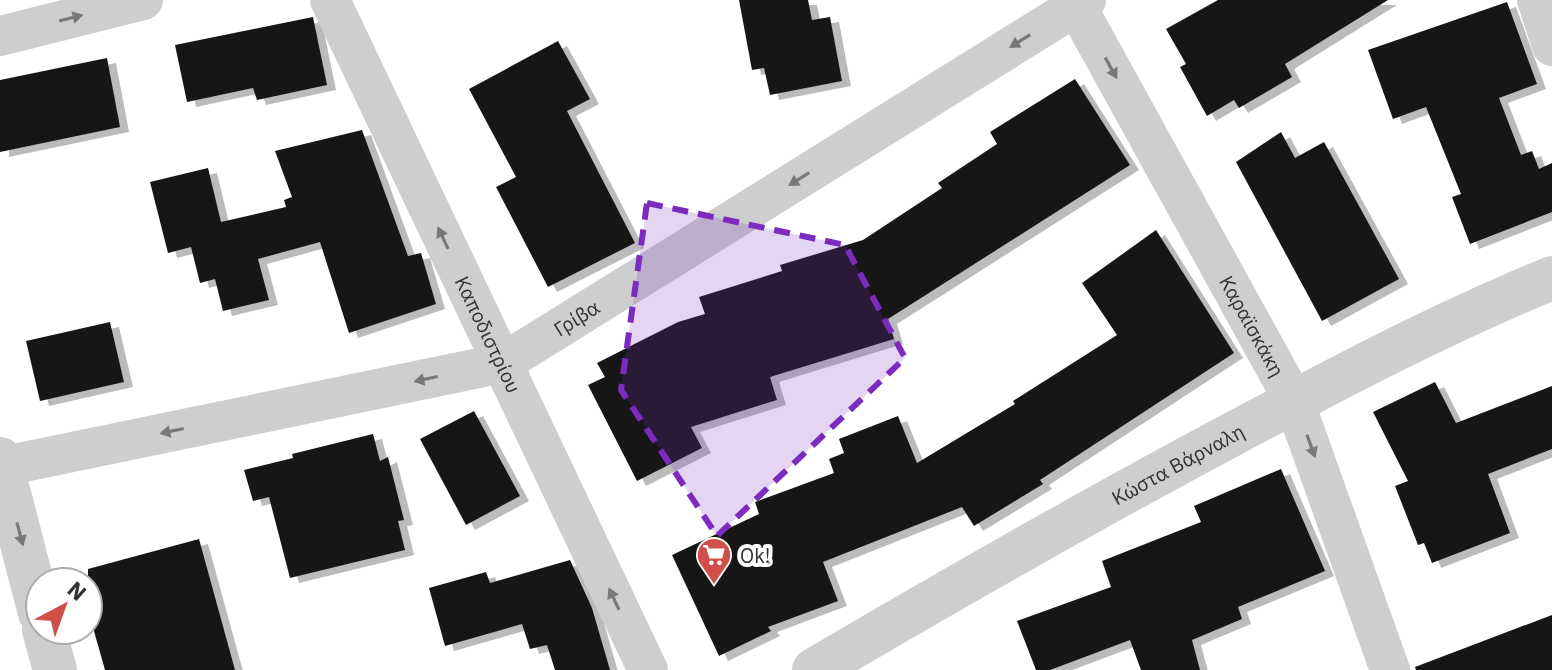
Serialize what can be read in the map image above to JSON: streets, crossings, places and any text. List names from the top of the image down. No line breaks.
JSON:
{"streets":{"street":["Γρίβα","Καραϊσκάκη","Καποδιστρίου","Κώστα Βάρναλη"]},"crossings":[["Γρίβα","Καραϊσκάκη"],["Γρίβα","Καποδιστρίου"],["Καραϊσκάκη","Κώστα Βάρναλη"]],"one_way":["Γρίβα","Καραϊσκάκη","Καποδιστρίου"],"places":{"supermarket":["Ok!"]},"north":"top right"}
